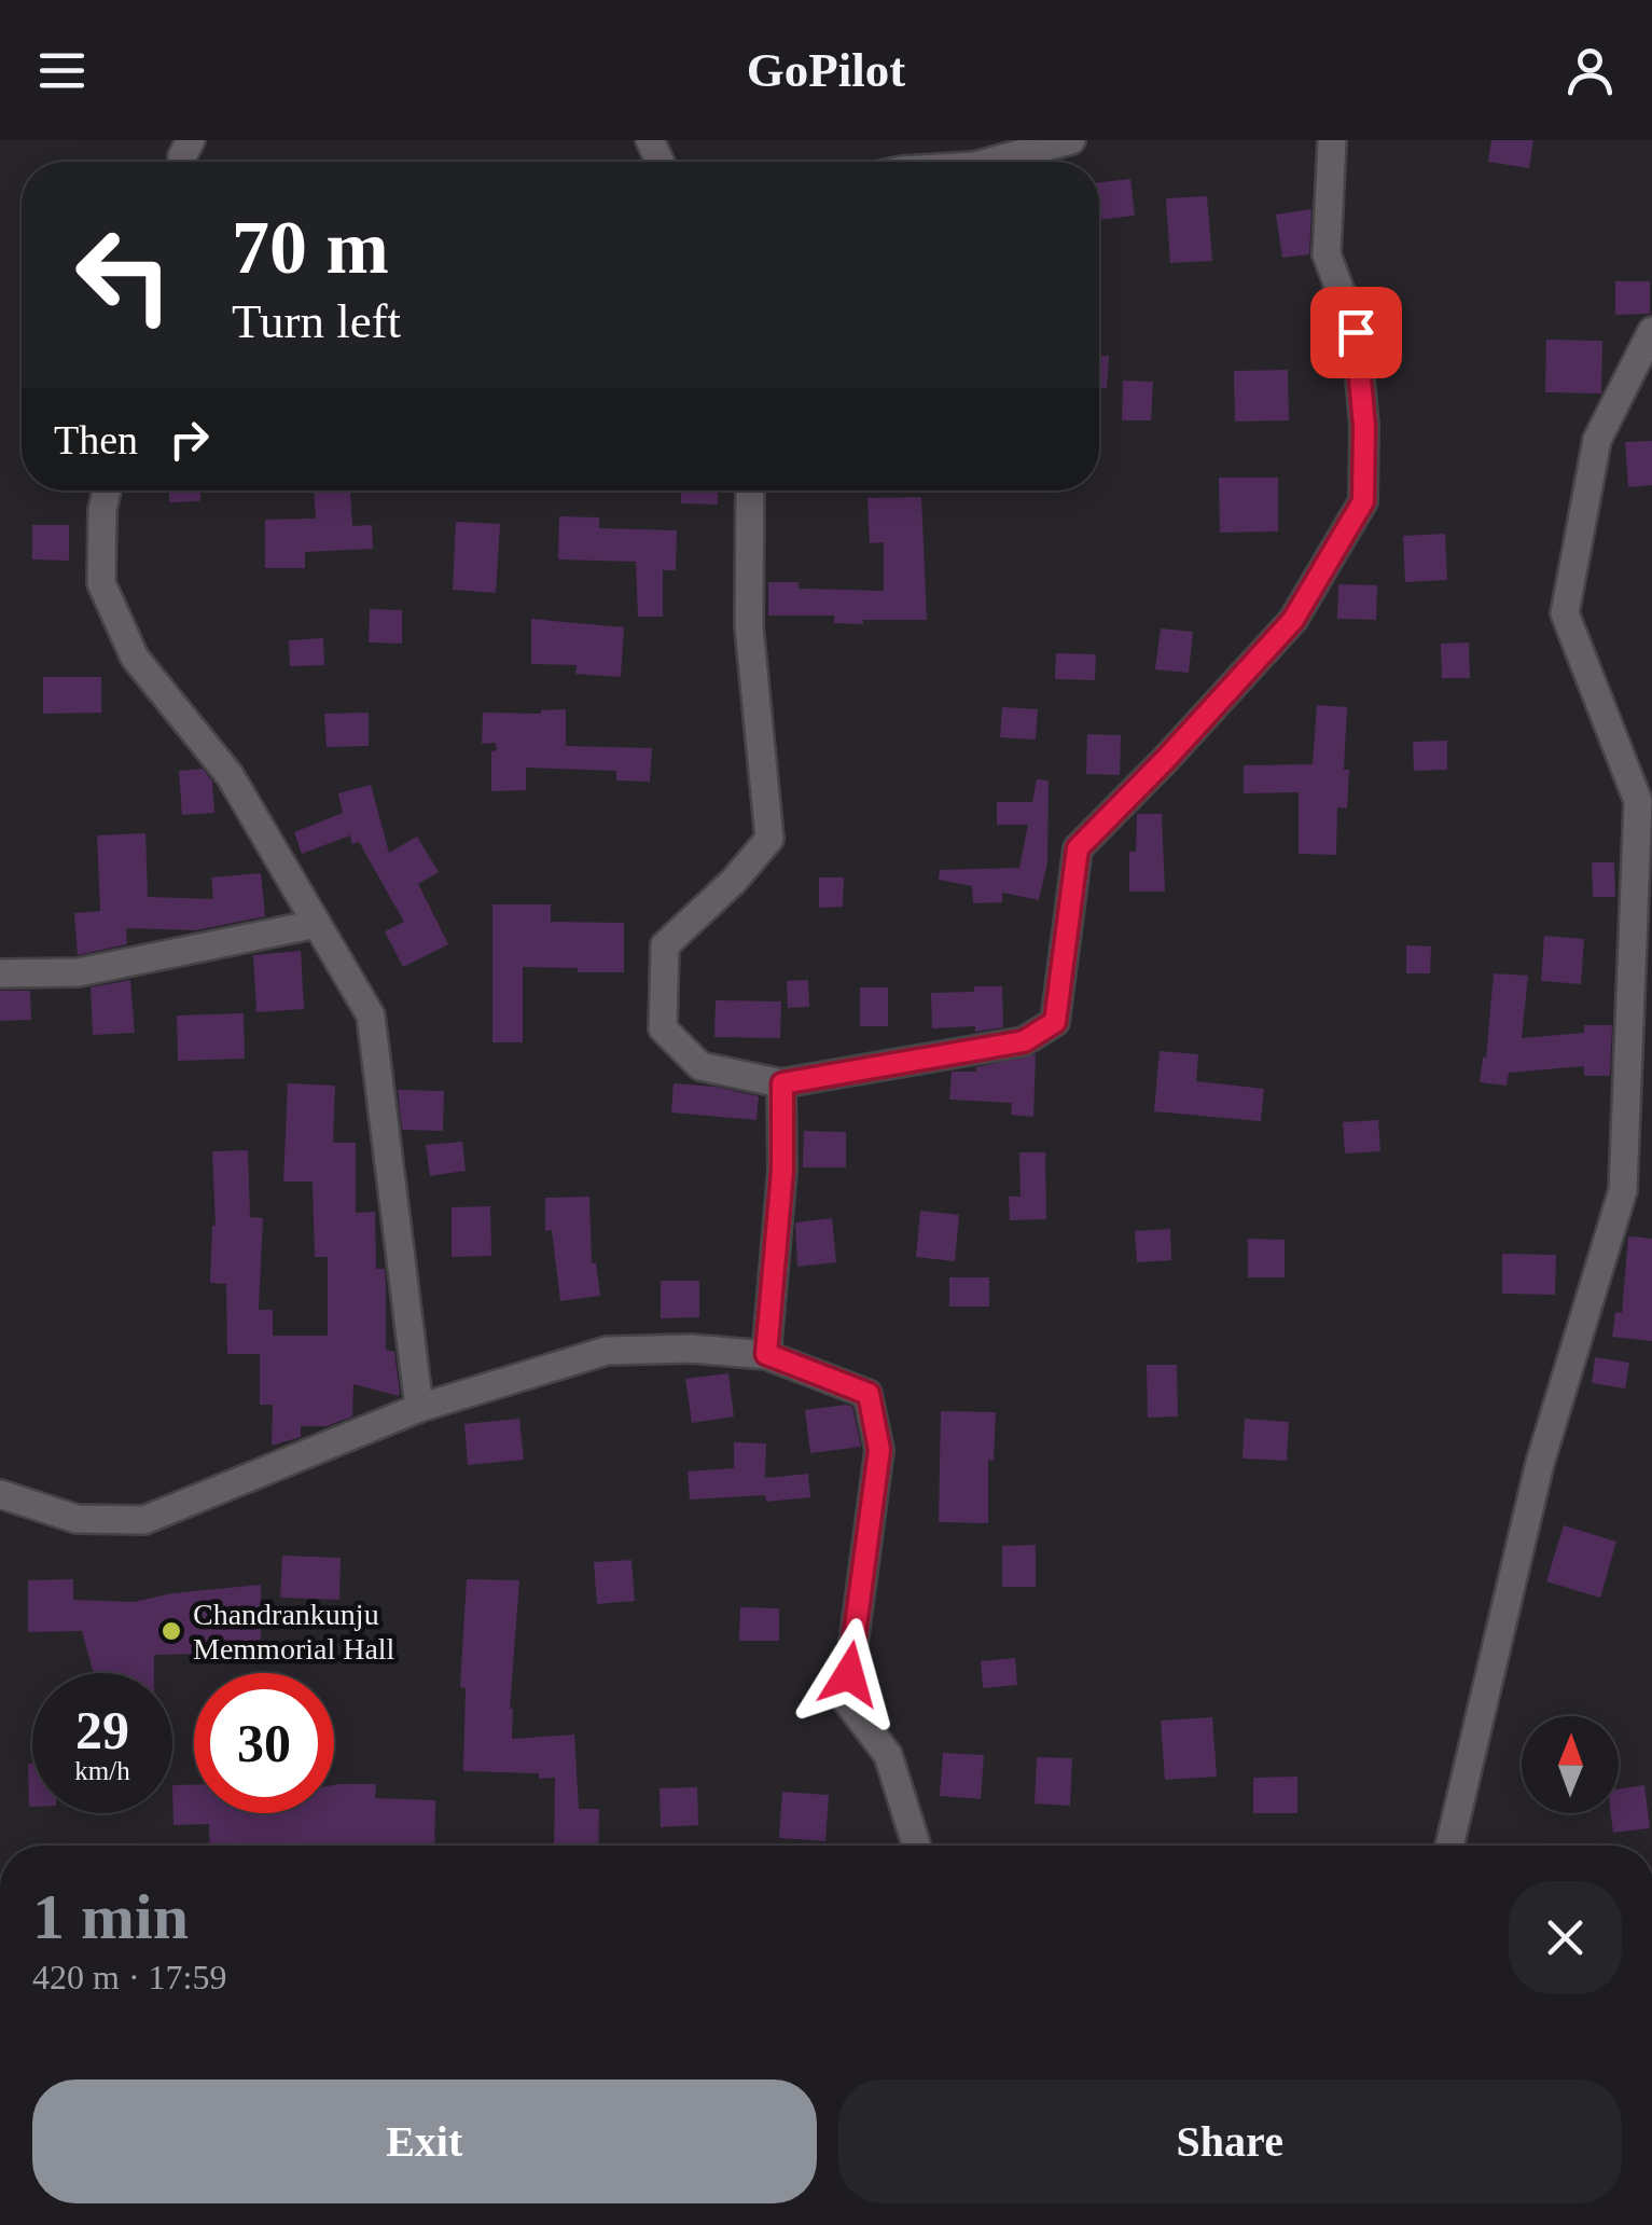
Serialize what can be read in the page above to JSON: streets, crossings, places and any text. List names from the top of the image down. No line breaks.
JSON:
{"places":["Chandrankunju Memmorial Hall"],"north":"top","page":{"header":"GoPilot","turn":["70 m","Turn left"],"then":"Then","speed":"29 km/h","limit":"30","heading":["1 min","420 m · 17:59"],"buttons":["Exit","Share"]}}
